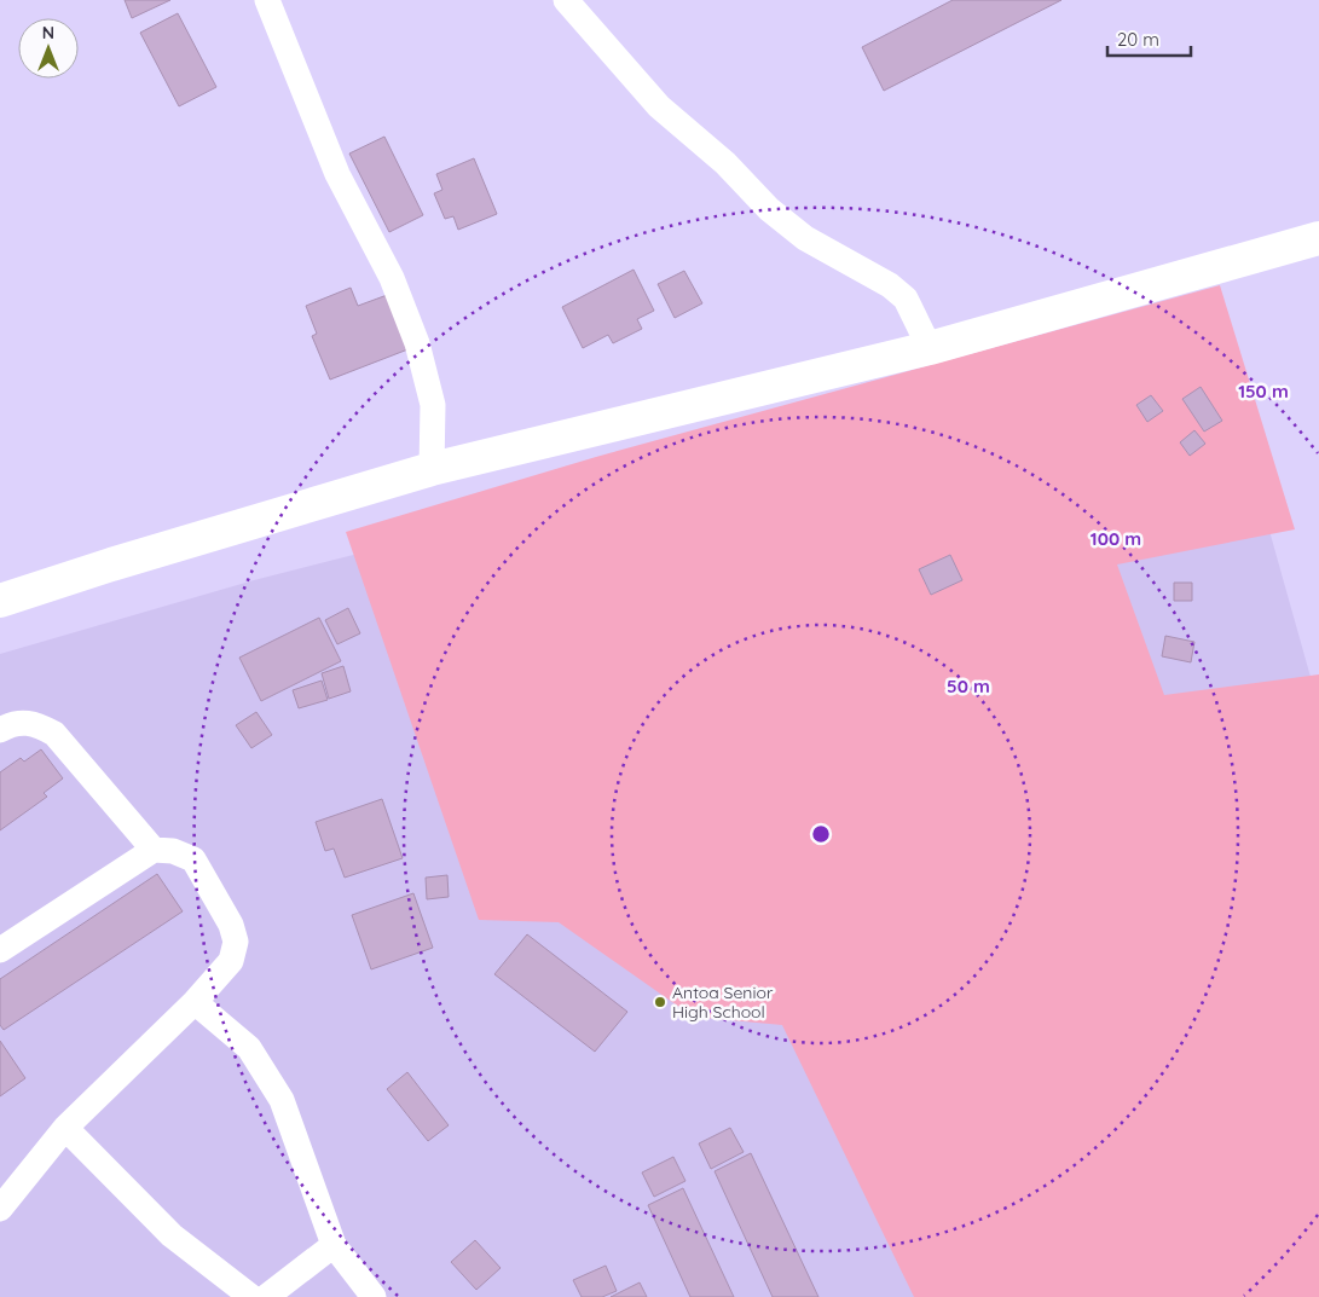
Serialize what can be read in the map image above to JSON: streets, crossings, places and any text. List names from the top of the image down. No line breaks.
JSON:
{"places":["Antoa Senior High School"],"scale_bar":"20 m","north":"top","rings":["150 m","100 m","50 m"]}
